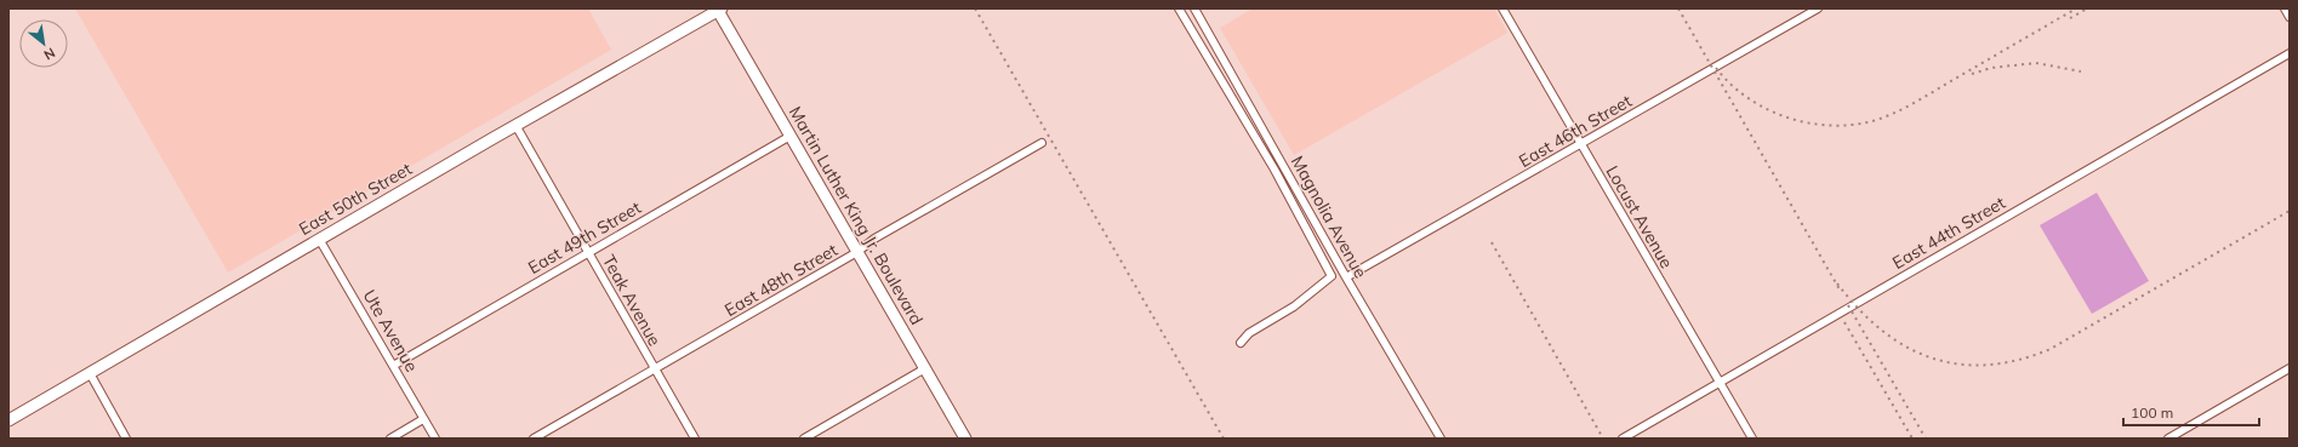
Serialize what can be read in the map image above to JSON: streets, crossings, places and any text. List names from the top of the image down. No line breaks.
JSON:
{"streets":{"main road":["East 50th Street","Martin Luther King Jr. Boulevard"],"street":["East 46th Street","Magnolia Avenue","Locust Avenue","East 44th Street","East 49th Street","East 48th Street","Teak Avenue","Ute Avenue"]},"crossings":[["East 46th Street","Magnolia Avenue"],["East 46th Street","Locust Avenue"],["East 50th Street","Martin Luther King Jr. Boulevard"],["East 50th Street","Teak Avenue"],["East 50th Street","Ute Avenue"],["Martin Luther King Jr. Boulevard","East 49th Street"],["Martin Luther King Jr. Boulevard","East 48th Street"],["Locust Avenue","East 44th Street"],["East 49th Street","Teak Avenue"],["East 49th Street","Ute Avenue"],["East 48th Street","Teak Avenue"]],"scale_bar":"100 m","north":"bottom right"}
